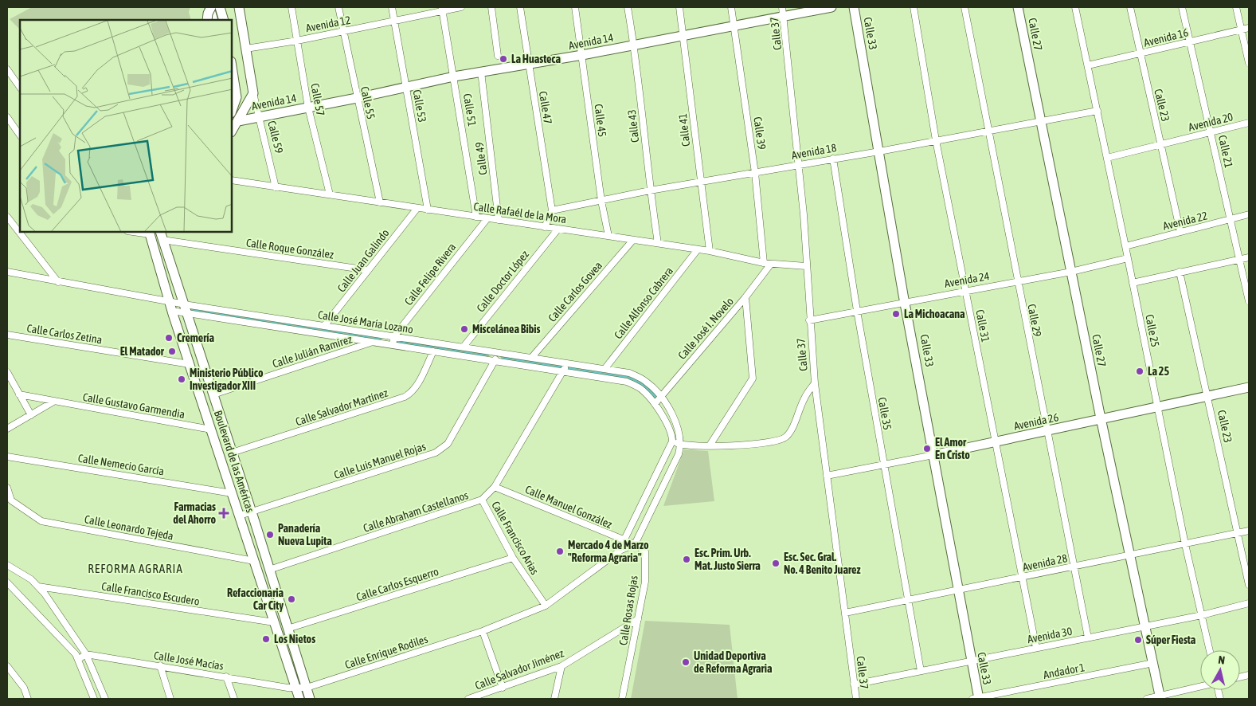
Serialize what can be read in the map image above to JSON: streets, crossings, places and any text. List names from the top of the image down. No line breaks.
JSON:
{"streets":{"main road":["Calle 33","Calle 27","Avenida 14","Calle 59","Avenida 26","Boulevard de las Américas"],"street":["Avenida 12","Calle 37","Avenida 16","Calle 57","Calle 55","Calle 23","Calle 53","Calle 47","Calle 51","Calle 45","Avenida 20","Calle 43","Calle 41","Calle 39","Avenida 18","Calle 21","Calle 49","Calle Rafaél de la Mora","Avenida 22","Calle Roque González","Calle Juan Galindo","Calle Felipe Rivera","Avenida 24","Calle Doctor López","Calle Carlos Govea","Calle Alfonso Cabrera","Calle 29","Calle José María Lozano","Calle 31","Calle José I. Novelo","Calle 25","Calle Carlos Zetina","Calle Julián Ramírez","Calle Gustavo Garmendia","Calle Salvador Martínez","Calle 35","Calle Luis Manuel Rojas","Calle Nemecio García","Calle Manuel González","Calle Abraham Castellanos","Calle Leonardo Tejeda","Calle Francisco Arias","Avenida 28","Calle Carlos Esquerro","Calle Francisco Escudero","Calle Rosas Rojas","Avenida 30","Calle Enrique Rodiles","Calle José Macías","Calle Salvador Jiménez","Andador 1"]},"crossings":[["Avenida 12","Calle 57"],["Avenida 12","Calle 55"],["Avenida 12","Calle 53"],["Avenida 12","Calle 51"],["Avenida 12","Calle 59"],["Calle 37","Avenida 14"],["Calle 37","Avenida 18"],["Calle 37","Calle Rafaél de la Mora"],["Calle 37","Avenida 24"],["Calle 37","Avenida 26"],["Calle 37","Avenida 28"],["Calle 37","Avenida 30"],["Calle 33","Avenida 18"],["Calle 33","Avenida 24"],["Calle 33","Avenida 26"],["Calle 33","Avenida 28"],["Calle 33","Avenida 30"],["Calle 33","Andador 1"],["Calle 27","Avenida 18"],["Calle 27","Avenida 24"],["Calle 27","Avenida 26"],["Calle 27","Avenida 28"],["Calle 27","Avenida 30"],["Calle 27","Andador 1"],["Avenida 16","Calle 23"],["Avenida 16","Calle 21"],["Avenida 16","Calle 25"],["Avenida 14","Calle 57"],["Avenida 14","Calle 55"],["Avenida 14","Calle 53"],["Avenida 14","Calle 47"],["Avenida 14","Calle 51"],["Avenida 14","Calle 45"],["Avenida 14","Calle 43"],["Avenida 14","Calle 41"],["Avenida 14","Calle 39"],["Avenida 14","Calle 59"],["Avenida 14","Calle 49"],["Calle 57","Calle Rafaél de la Mora"],["Calle 55","Calle Rafaél de la Mora"],["Calle 23","Avenida 20"],["Calle 23","Avenida 22"],["Calle 23","Avenida 26"],["Calle 23","Avenida 28"],["Calle 53","Calle Rafaél de la Mora"],["Calle 47","Avenida 18"],["Calle 51","Calle Rafaél de la Mora"],["Calle 45","Avenida 18"],["Calle 45","Calle Rafaél de la Mora"],["Avenida 20","Calle 21"],["Avenida 20","Calle 25"],["Calle 43","Avenida 18"],["Calle 43","Calle Rafaél de la Mora"],["Calle 41","Avenida 18"],["Calle 41","Calle Rafaél de la Mora"],["Calle 39","Avenida 18"],["Calle 39","Calle Rafaél de la Mora"],["Calle 59","Calle Rafaél de la Mora"],["Avenida 18","Calle 29"],["Avenida 18","Calle 31"],["Avenida 18","Calle 25"],["Avenida 18","Calle 35"],["Calle 21","Avenida 22"],["Calle 49","Calle Rafaél de la Mora"],["Calle Rafaél de la Mora","Calle Juan Galindo"],["Calle Rafaél de la Mora","Calle Felipe Rivera"],["Calle Rafaél de la Mora","Calle Doctor López"],["Calle Rafaél de la Mora","Calle Carlos Govea"],["Calle Rafaél de la Mora","Calle Alfonso Cabrera"],["Calle Rafaél de la Mora","Calle José I. Novelo"],["Avenida 22","Calle 25"],["Calle Roque González","Calle Juan Galindo"],["Calle Roque González","Boulevard de las Américas"],["Calle Juan Galindo","Calle José María Lozano"],["Calle Felipe Rivera","Calle José María Lozano"],["Avenida 24","Calle 29"],["Avenida 24","Calle 31"],["Avenida 24","Calle 25"],["Avenida 24","Calle 35"],["Calle Doctor López","Calle José María Lozano"],["Calle Carlos Govea","Calle José María Lozano"],["Calle Alfonso Cabrera","Calle José María Lozano"],["Calle 29","Avenida 26"],["Calle 29","Avenida 28"],["Calle 29","Avenida 30"],["Calle José María Lozano","Calle José I. Novelo"],["Calle José María Lozano","Calle Julián Ramírez"],["Calle José María Lozano","Calle Salvador Martínez"],["Calle José María Lozano","Calle Luis Manuel Rojas"],["Calle José María Lozano","Boulevard de las Américas"],["Calle José María Lozano","Calle Abraham Castellanos"],["Calle 31","Avenida 26"],["Calle 31","Avenida 28"],["Calle 31","Avenida 30"],["Calle 25","Avenida 26"],["Calle 25","Avenida 28"],["Calle 25","Avenida 30"],["Calle Carlos Zetina","Boulevard de las Américas"],["Calle Julián Ramírez","Boulevard de las Américas"],["Calle Gustavo Garmendia","Boulevard de las Américas"],["Calle Salvador Martínez","Boulevard de las Américas"],["Calle 35","Avenida 26"],["Calle 35","Avenida 28"],["Calle 35","Avenida 30"],["Calle Luis Manuel Rojas","Boulevard de las Américas"],["Boulevard de las Américas","Calle Nemecio García"],["Boulevard de las Américas","Calle Abraham Castellanos"],["Boulevard de las Américas","Calle Leonardo Tejeda"],["Boulevard de las Américas","Calle Carlos Esquerro"],["Boulevard de las Américas","Calle Francisco Escudero"],["Boulevard de las Américas","Calle Enrique Rodiles"],["Boulevard de las Américas","Calle José Macías"],["Calle Manuel González","Calle Abraham Castellanos"],["Calle Manuel González","Calle Rosas Rojas"],["Calle Manuel González","Calle Enrique Rodiles"],["Calle Abraham Castellanos","Calle Francisco Arias"],["Calle Francisco Arias","Calle Carlos Esquerro"],["Calle Francisco Arias","Calle Enrique Rodiles"],["Calle Rosas Rojas","Calle Enrique Rodiles"],["Calle Rosas Rojas","Calle Salvador Jiménez"],["Calle Enrique Rodiles","Calle José Macías"]],"districts":["REFORMA AGRARIA"],"places":{"other":["La Huasteca","La Michoacana","Miscelánea Bibis","Cremería","El Matador","La 25","Ministerio Público Investigador XIII","El Amor En Cristo","Panadería Nueva Lupita","Mercado 4 de Marzo \"Reforma Agraria\"","Esc. Prim. Urb. Mat. Justo Sierra","Esc. Sec. Gral. No. 4 Benito Juarez","Refaccionaria Car City","Los Nietos","Súper Fiesta","Unidad Deportiva de Reforma Agraria"],"health":["Farmacias del Ahorro"]},"north":"top"}
